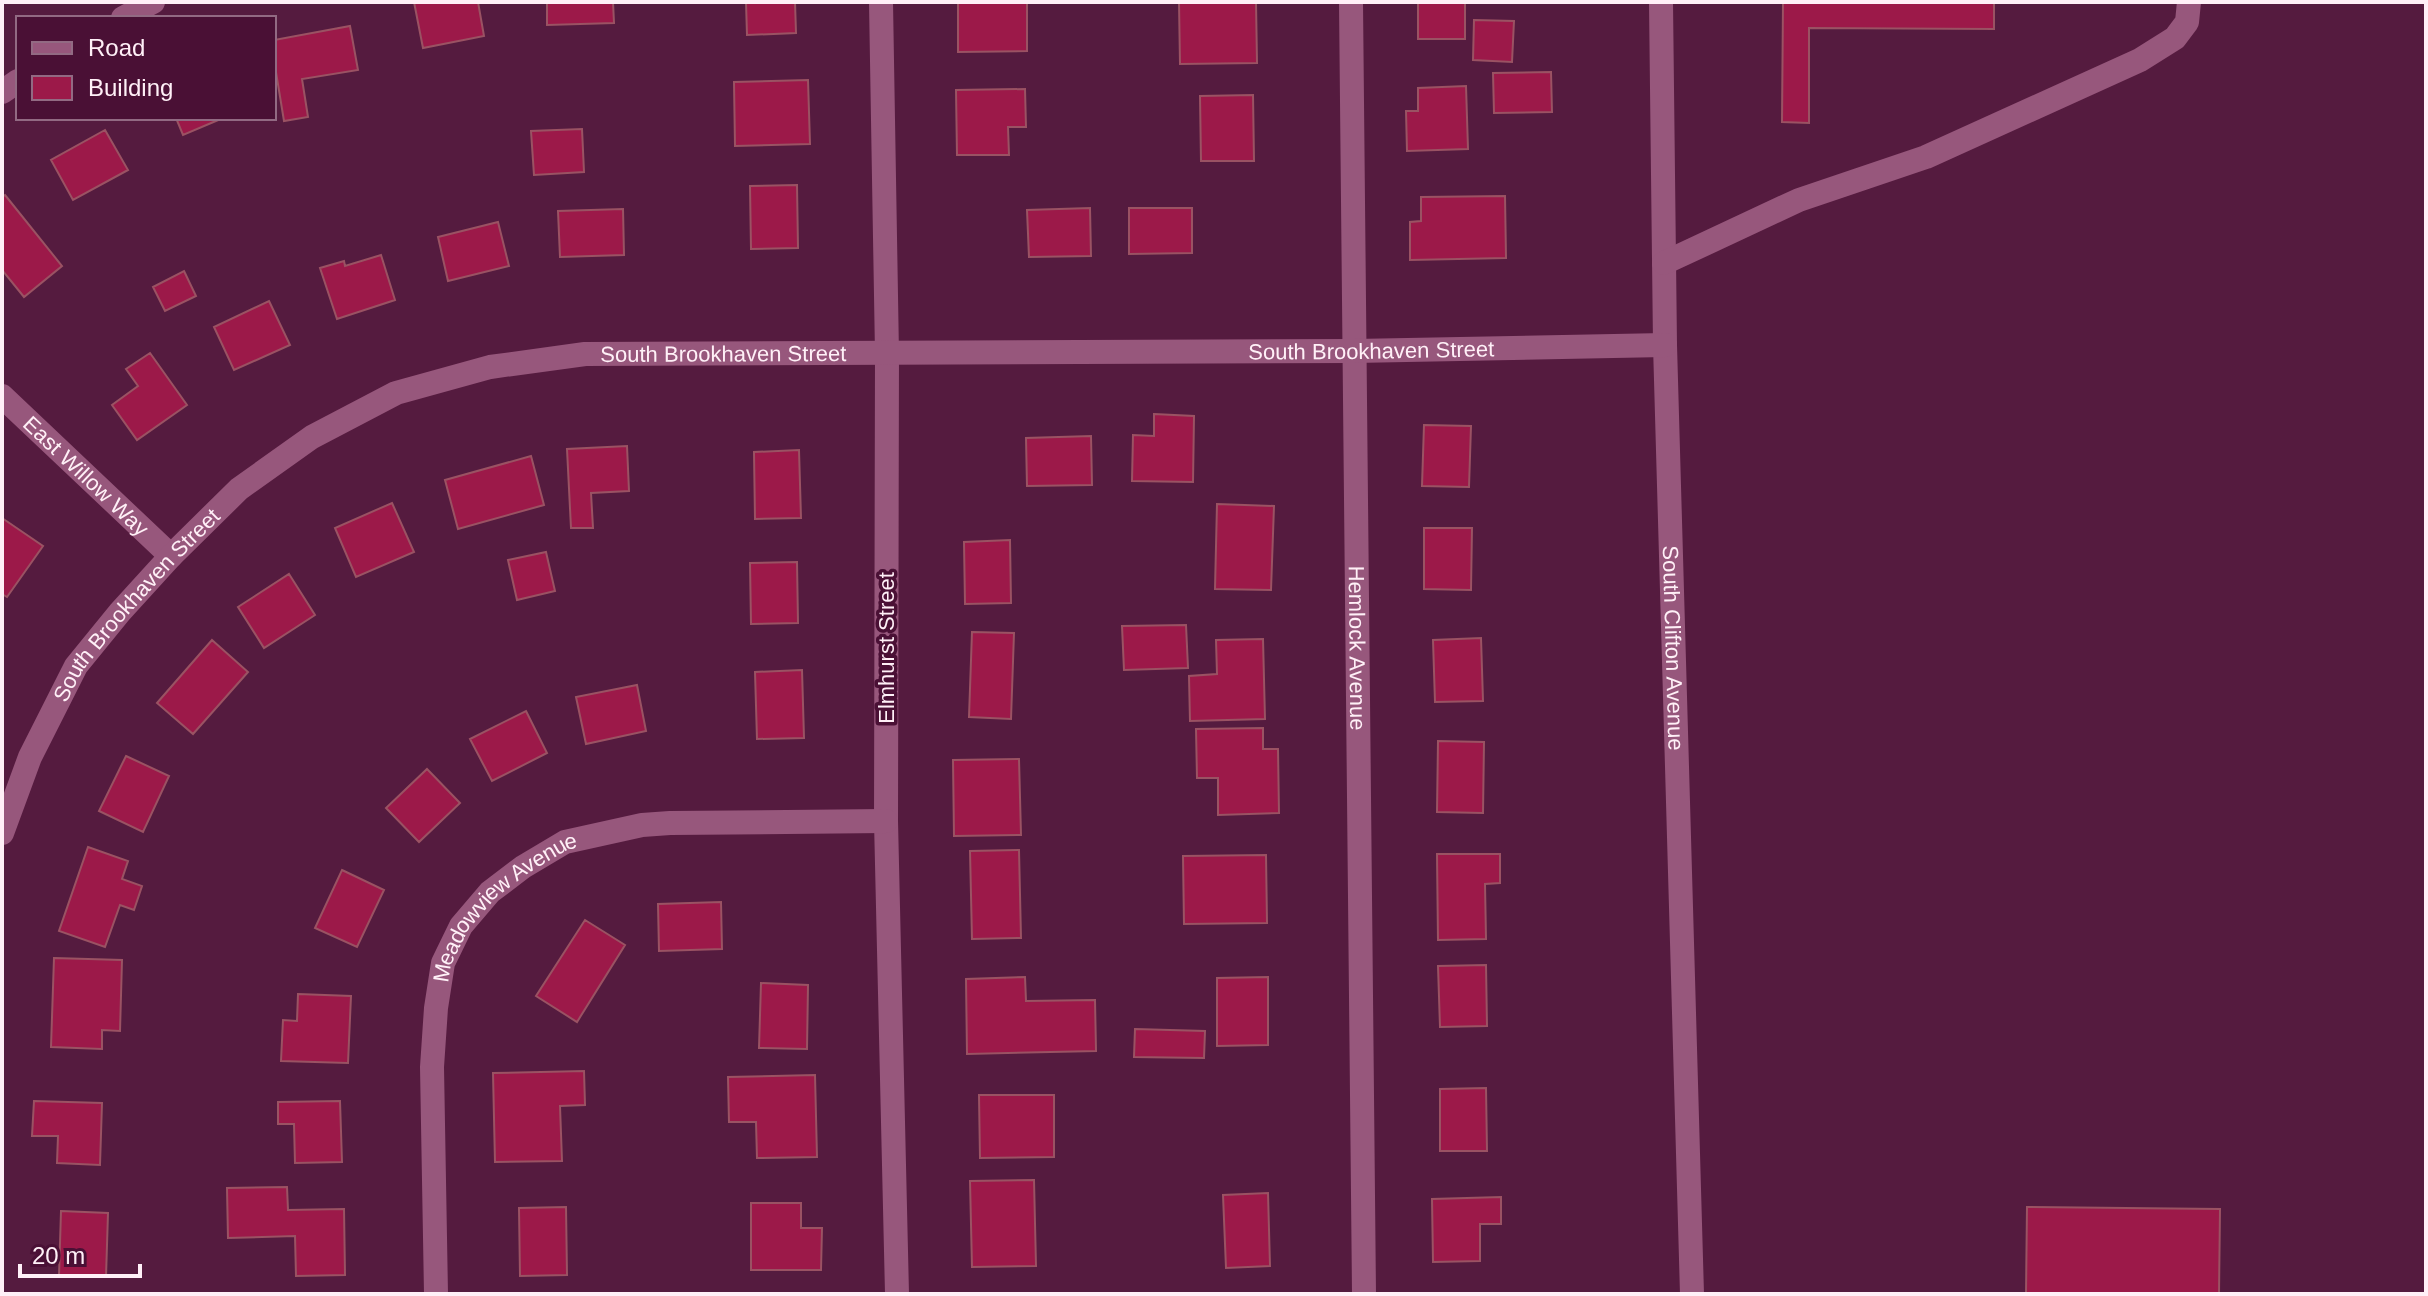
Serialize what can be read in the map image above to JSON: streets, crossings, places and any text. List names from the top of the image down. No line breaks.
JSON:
{"streets":{"street":["South Brookhaven Street","East Willow Way","Elmhurst Street","Hemlock Avenue","South Clifton Avenue","Meadowview Avenue"]},"crossings":[["South Brookhaven Street","East Willow Way"],["South Brookhaven Street","Elmhurst Street"],["South Brookhaven Street","Hemlock Avenue"],["South Brookhaven Street","South Clifton Avenue"],["Elmhurst Street","Meadowview Avenue"]],"legend":["Road","Building"],"scale_bar":"20 m"}
